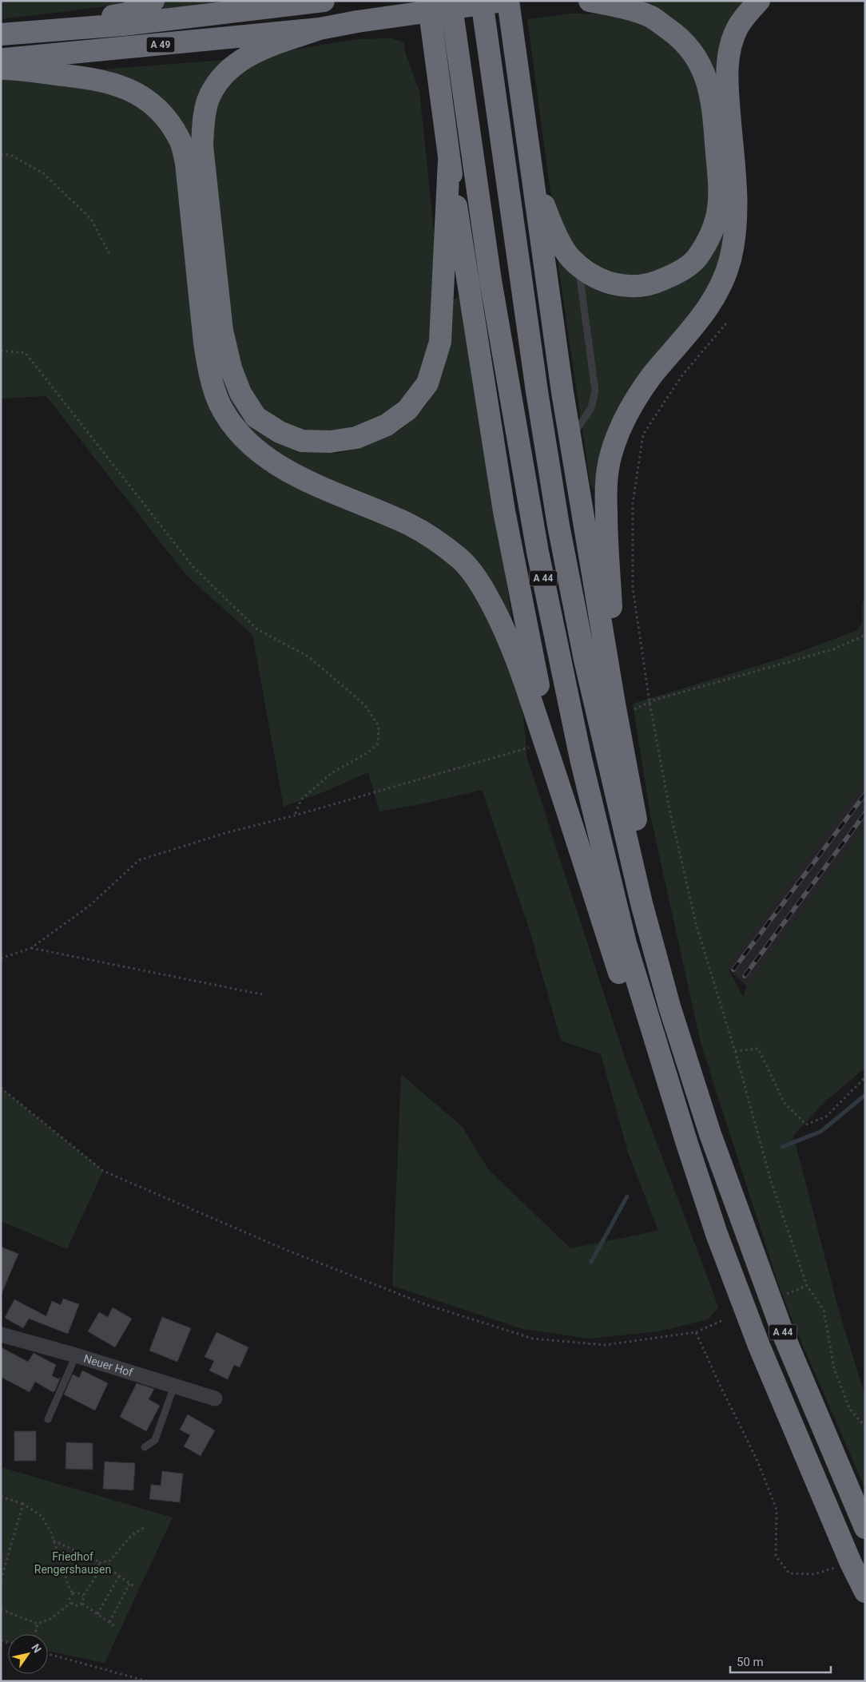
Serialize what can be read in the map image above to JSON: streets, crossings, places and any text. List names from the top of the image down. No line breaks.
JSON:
{"streets":{"highway":["A 49","A 44"],"street":["Neuer Hof"]},"parks":["Friedhof Rengershausen"],"scale_bar":"50 m","north":"top right"}
